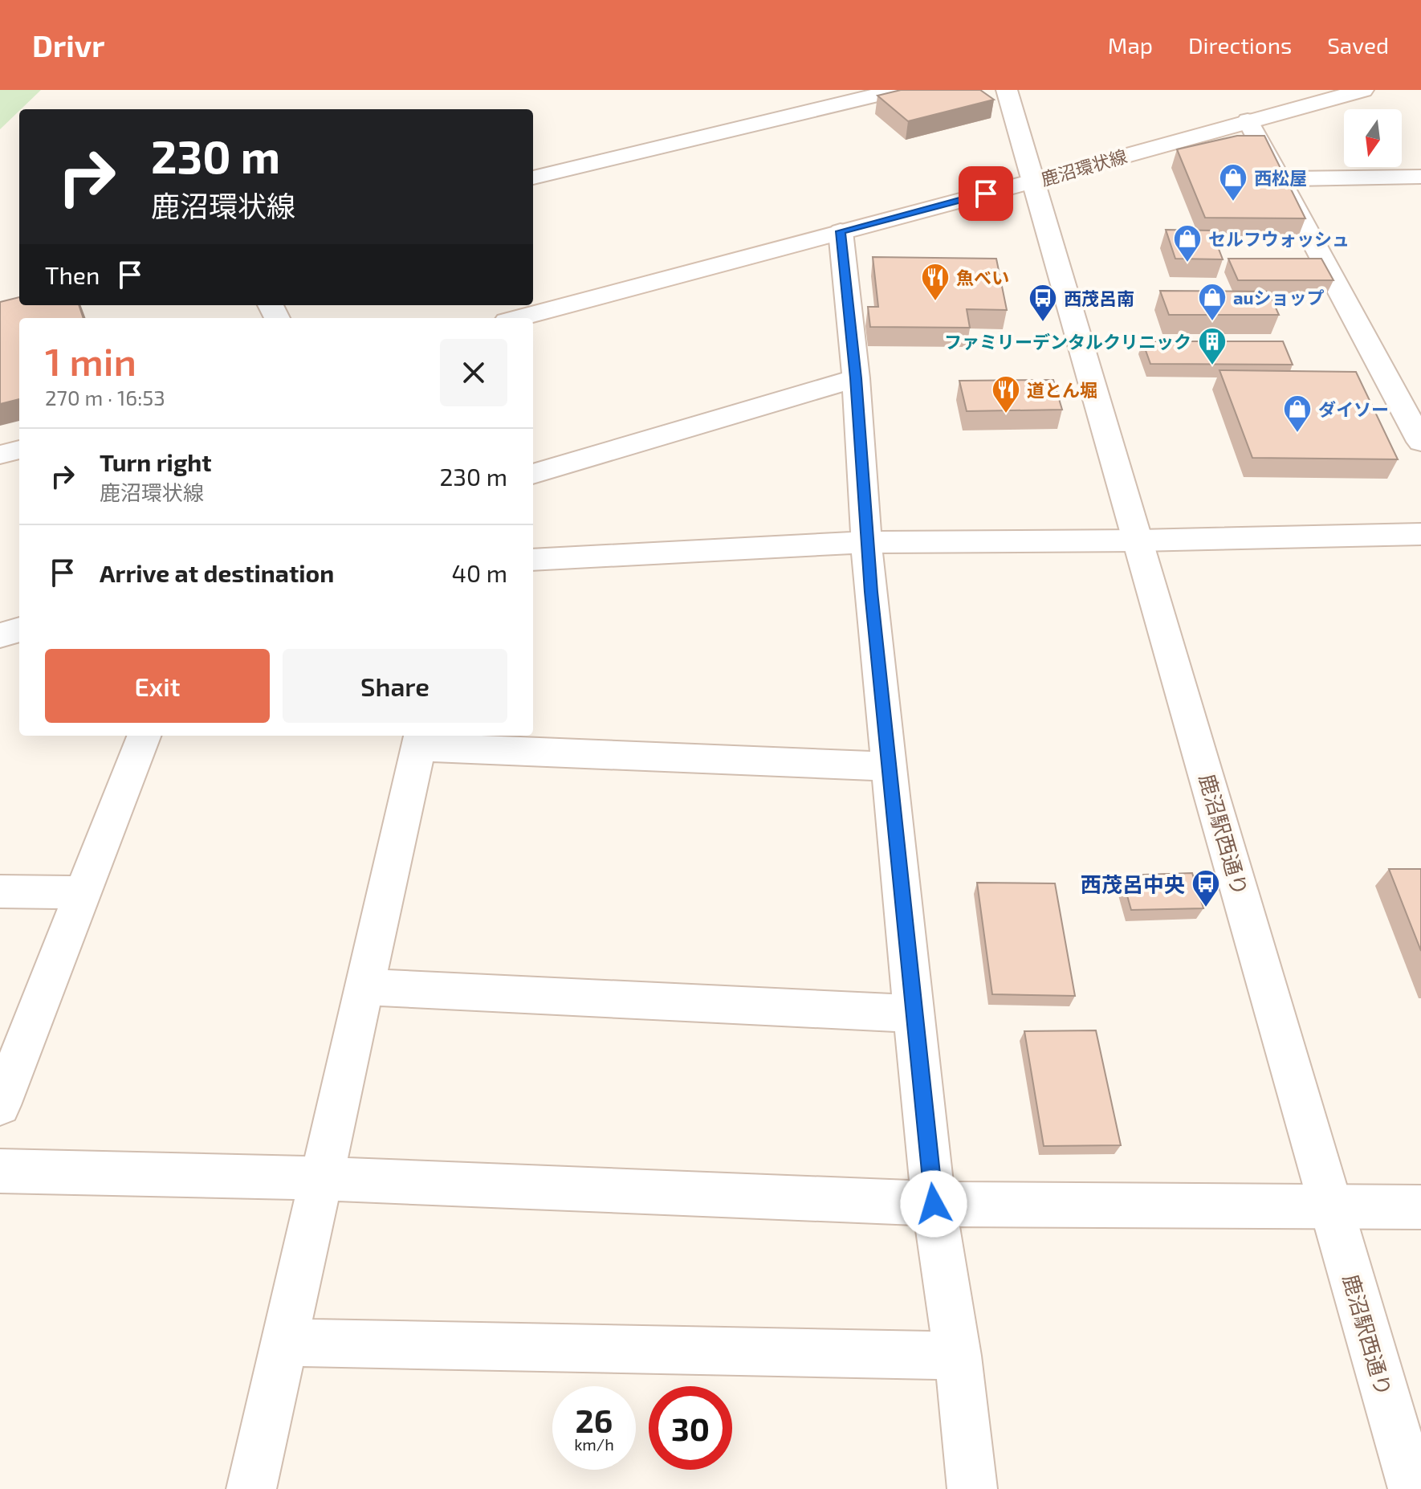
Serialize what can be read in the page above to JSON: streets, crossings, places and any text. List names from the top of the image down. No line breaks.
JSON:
{"streets":{"street":["鹿沼環状線","鹿沼駅西通り"]},"crossings":[["鹿沼環状線","鹿沼駅西通り"]],"places":{"shop":["西松屋","セルフウォッシュ","auショップ","ダイソー"],"restaurant":["魚べい","道とん堀"],"bus stop":["西茂呂南","西茂呂中央"],"building":["ファミリーデンタルクリニック"]},"north":"bottom","page":{"header":"Drivr","nav":["Map","Directions","Saved"],"turn":["230 m","鹿沼環状線"],"then":"Then","heading":["1 min","270 m · 16:53"],"list":[{"name":"Turn right","note":"鹿沼環状線","value":"230 m"},{"name":"Arrive at destination","value":"40 m"}],"buttons":["Exit","Share"],"speed":"26 km/h","limit":"30"}}
